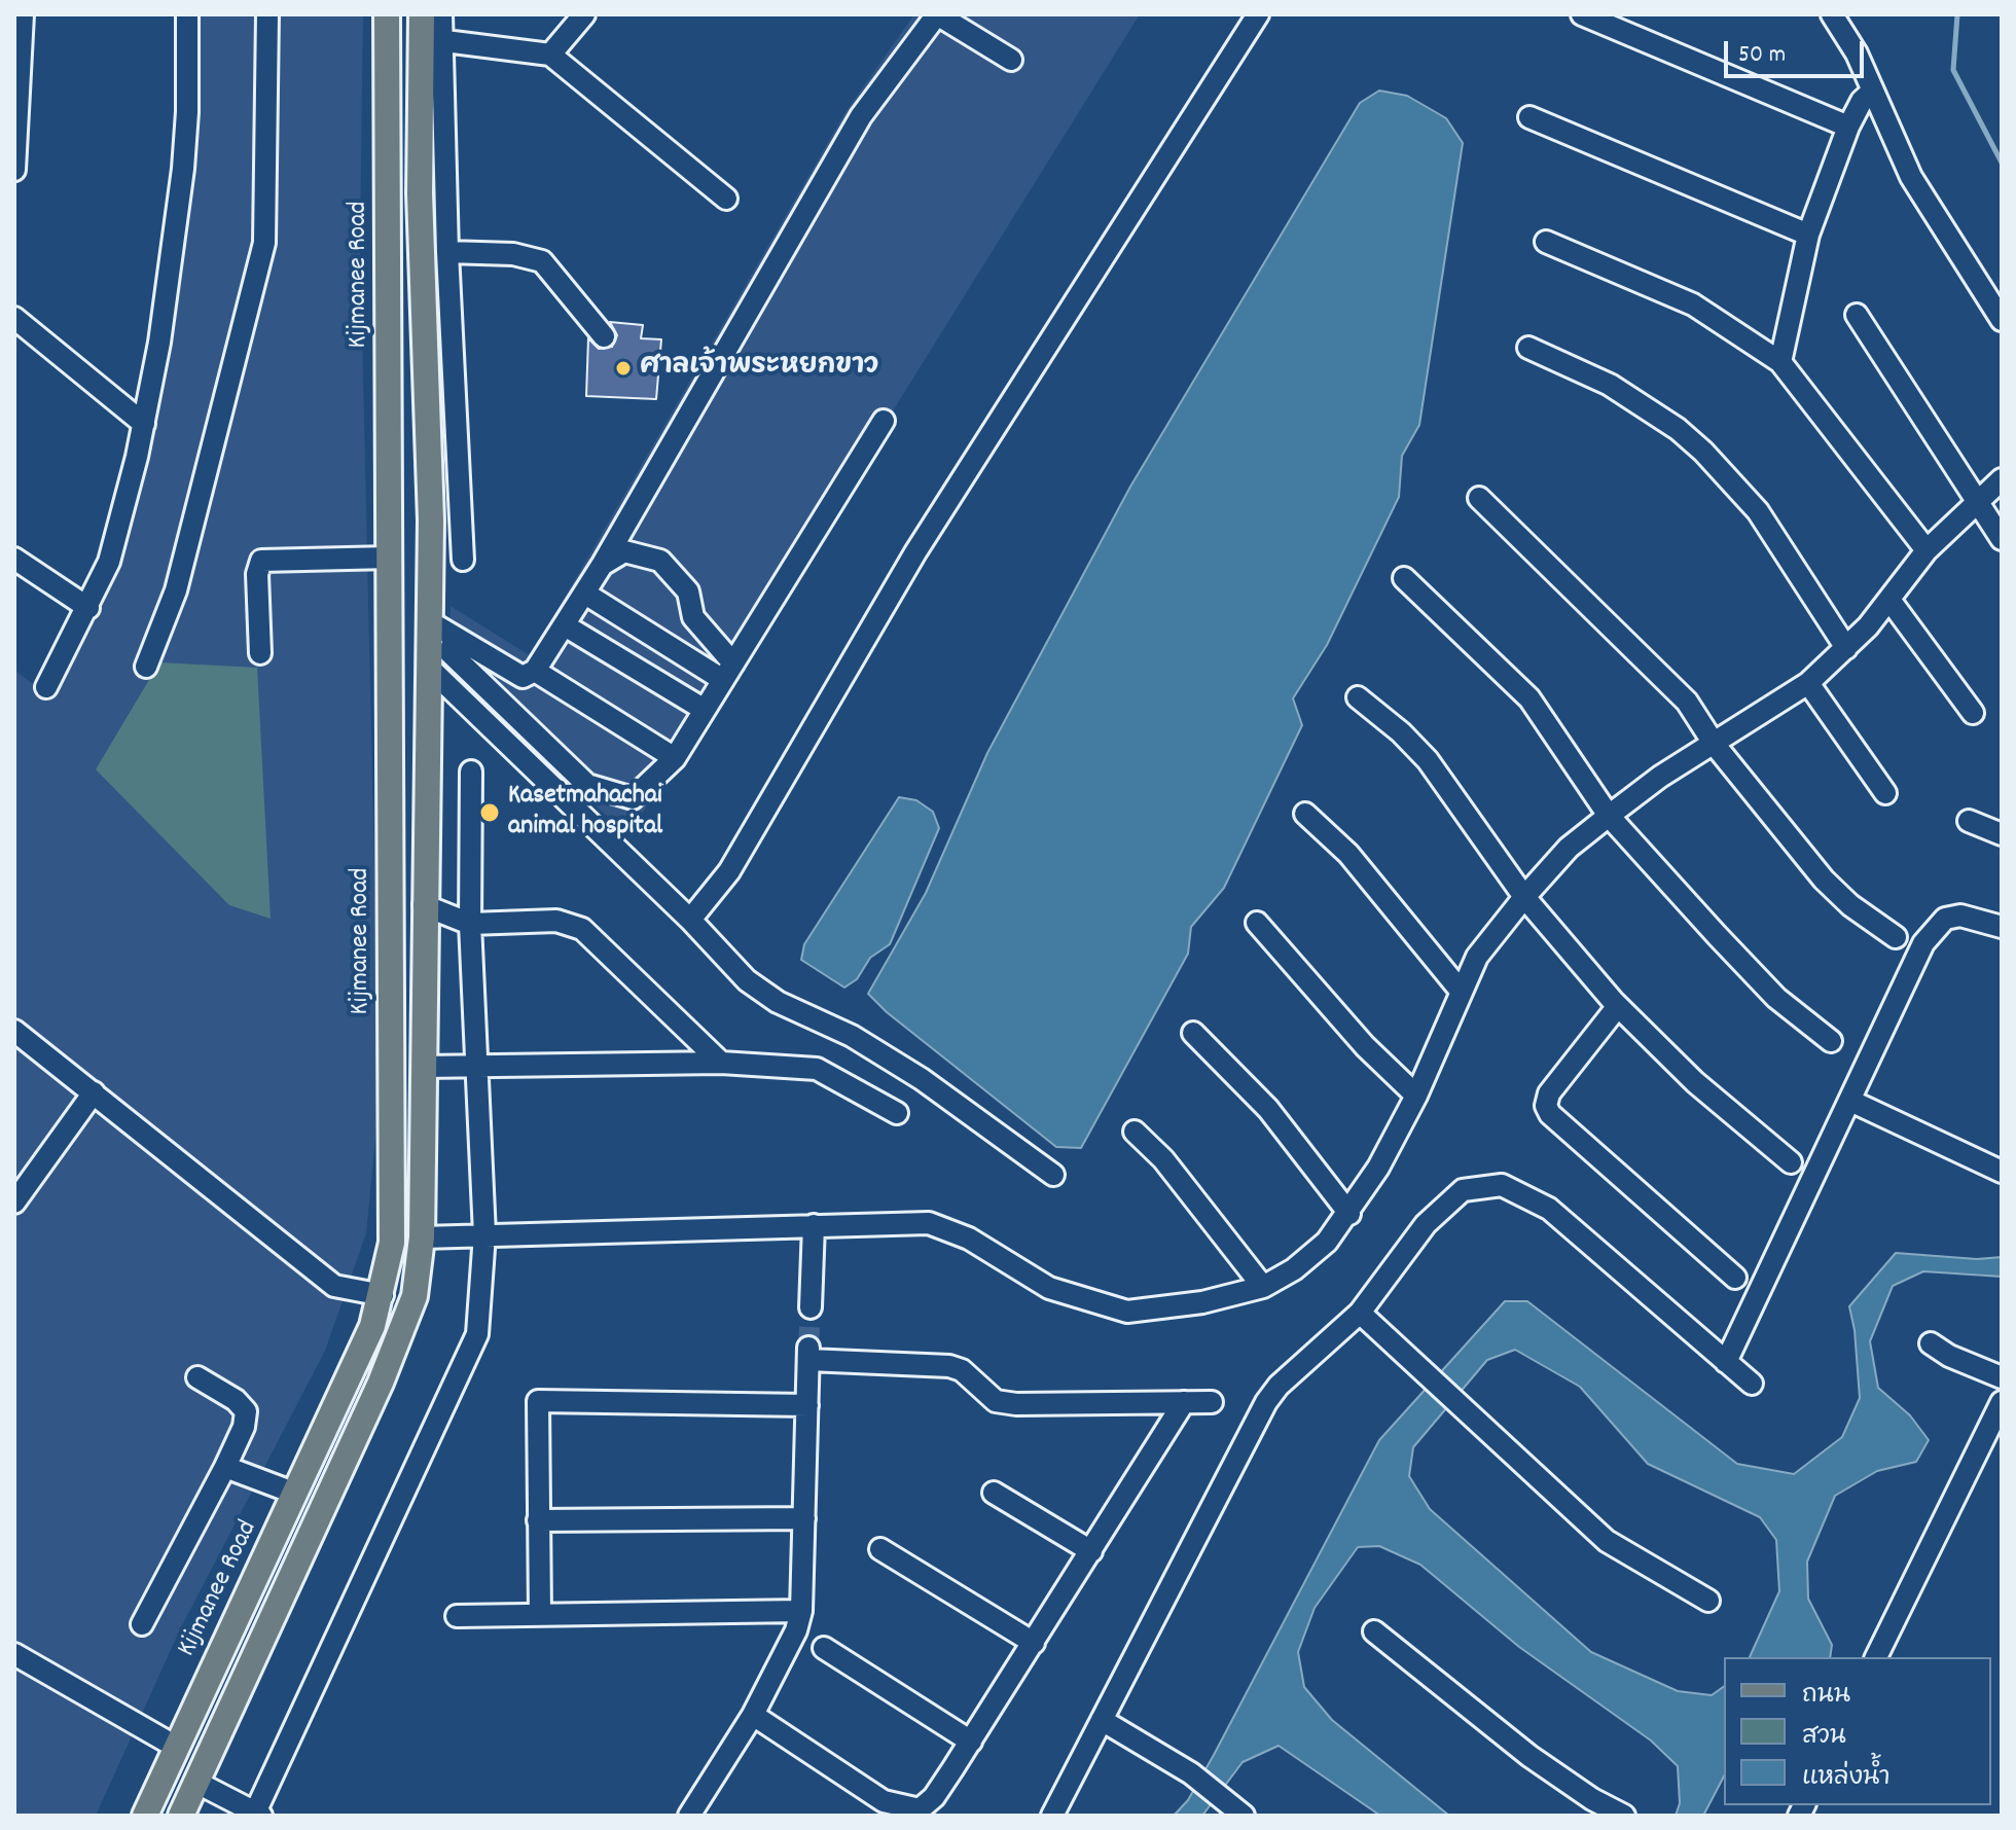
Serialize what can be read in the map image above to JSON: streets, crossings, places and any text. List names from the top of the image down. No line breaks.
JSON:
{"streets":{"main road":["Kijmanee Road"]},"places":["ศาลเจ้าพระหยกขาว","Kasetmahachai animal hospital"],"legend":["ถนน","สวน","แหล่งน้ำ"],"scale_bar":"50 m"}
